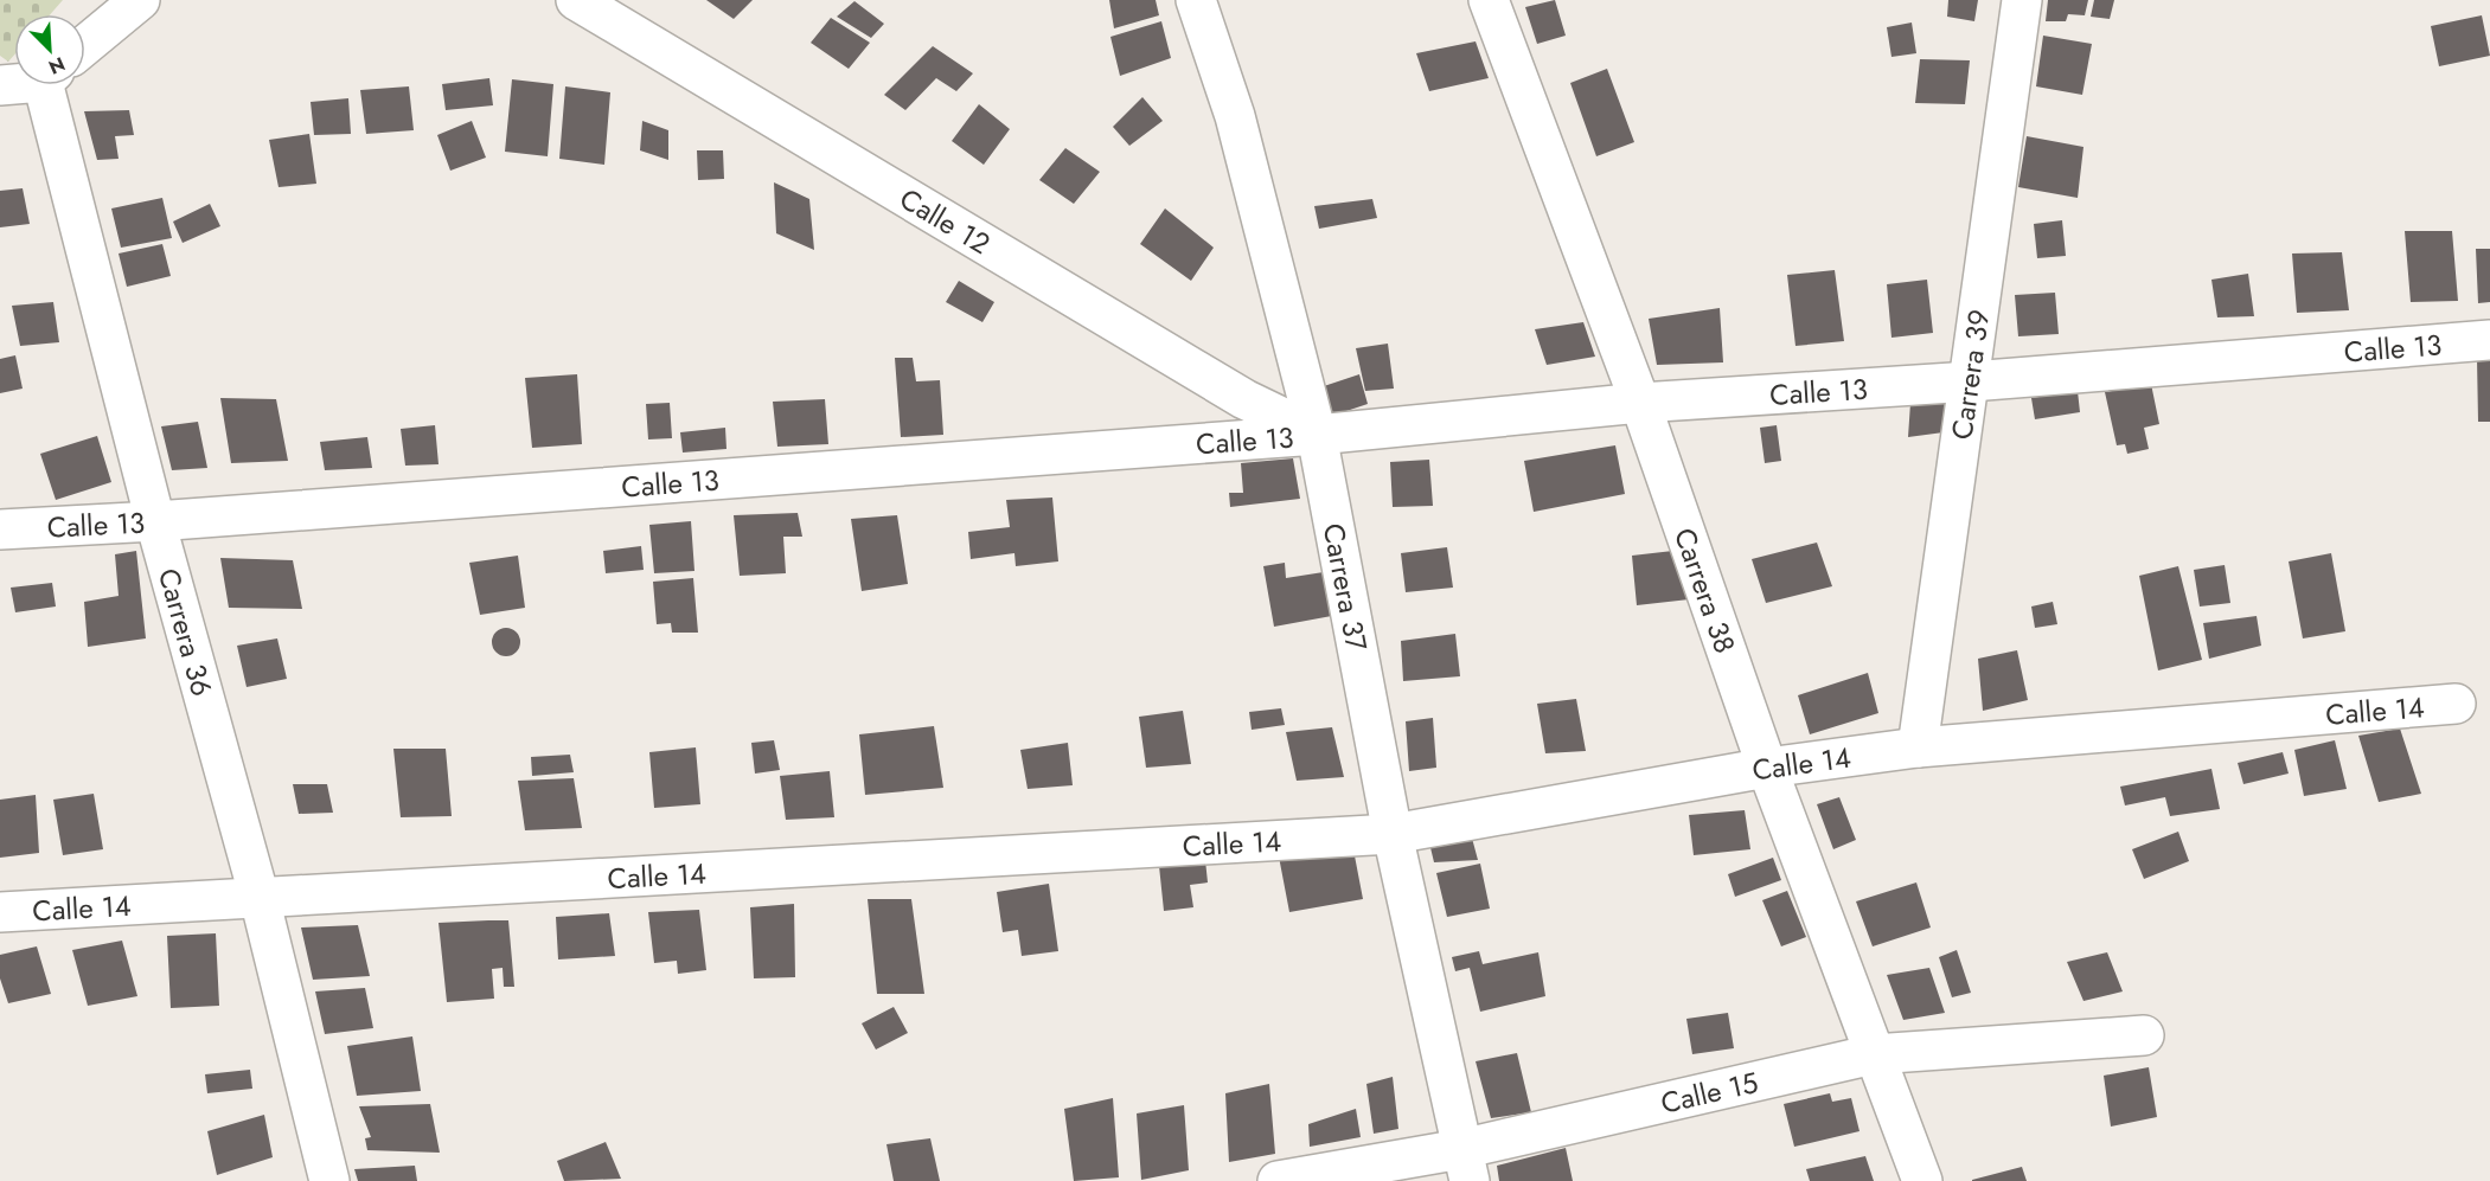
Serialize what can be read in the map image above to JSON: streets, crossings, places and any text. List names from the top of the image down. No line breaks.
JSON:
{"streets":{"street":["Calle 12","Calle 13","Carrera 39","Carrera 37","Carrera 38","Carrera 36","Calle 14","Calle 15"]},"crossings":[["Calle 12","Calle 13"],["Calle 12","Carrera 37"],["Calle 13","Carrera 39"],["Calle 13","Carrera 37"],["Calle 13","Carrera 38"],["Calle 13","Carrera 36"],["Carrera 39","Calle 14"],["Carrera 37","Calle 14"],["Carrera 37","Calle 15"],["Carrera 38","Calle 14"],["Carrera 38","Calle 15"],["Carrera 36","Calle 14"]],"north":"bottom right"}
